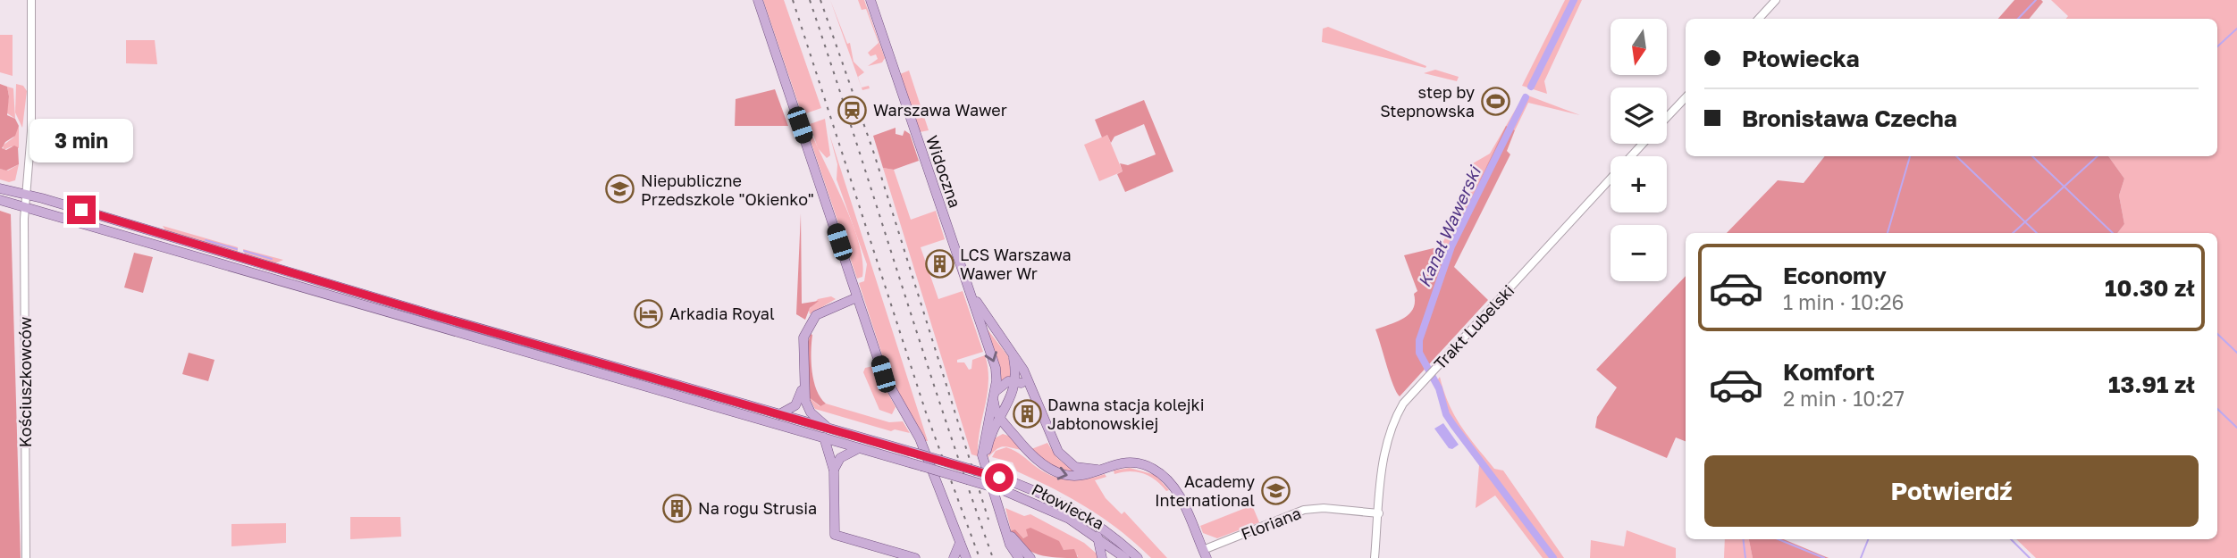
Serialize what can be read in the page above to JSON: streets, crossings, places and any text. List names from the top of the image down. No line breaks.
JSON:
{"streets":{"main road":["Widoczna","Płowiecka"],"street":["Trakt Lubelski","Kościuszkowców","Floriana"]},"crossings":[["Widoczna","Floriana"],["Trakt Lubelski","Floriana"],["Kościuszkowców","Płowiecka"]],"water":["Kanał Wawerski"],"places":{"sports":["step by Stepnowska"],"station":["Warszawa Wawer"],"school or university":["Niepubliczne Przedszkole \"Okienko\"","Academy International"],"building":["LCS Warszawa Wawer Wr","Dawna stacja kolejki Jabłonowskiej","Na rogu Strusia"],"hotel":["Arkadia Royal"]},"north":"bottom","page":{"map_buttons":["+","−"],"banner":["Płowiecka","Bronisława Czecha"],"bubble":"3 min","list":[{"name":"Economy","note":"1 min · 10:26","value":"10.30 zł"},{"name":"Komfort","note":"2 min · 10:27","value":"13.91 zł"}],"buttons":"Potwierdź"}}
